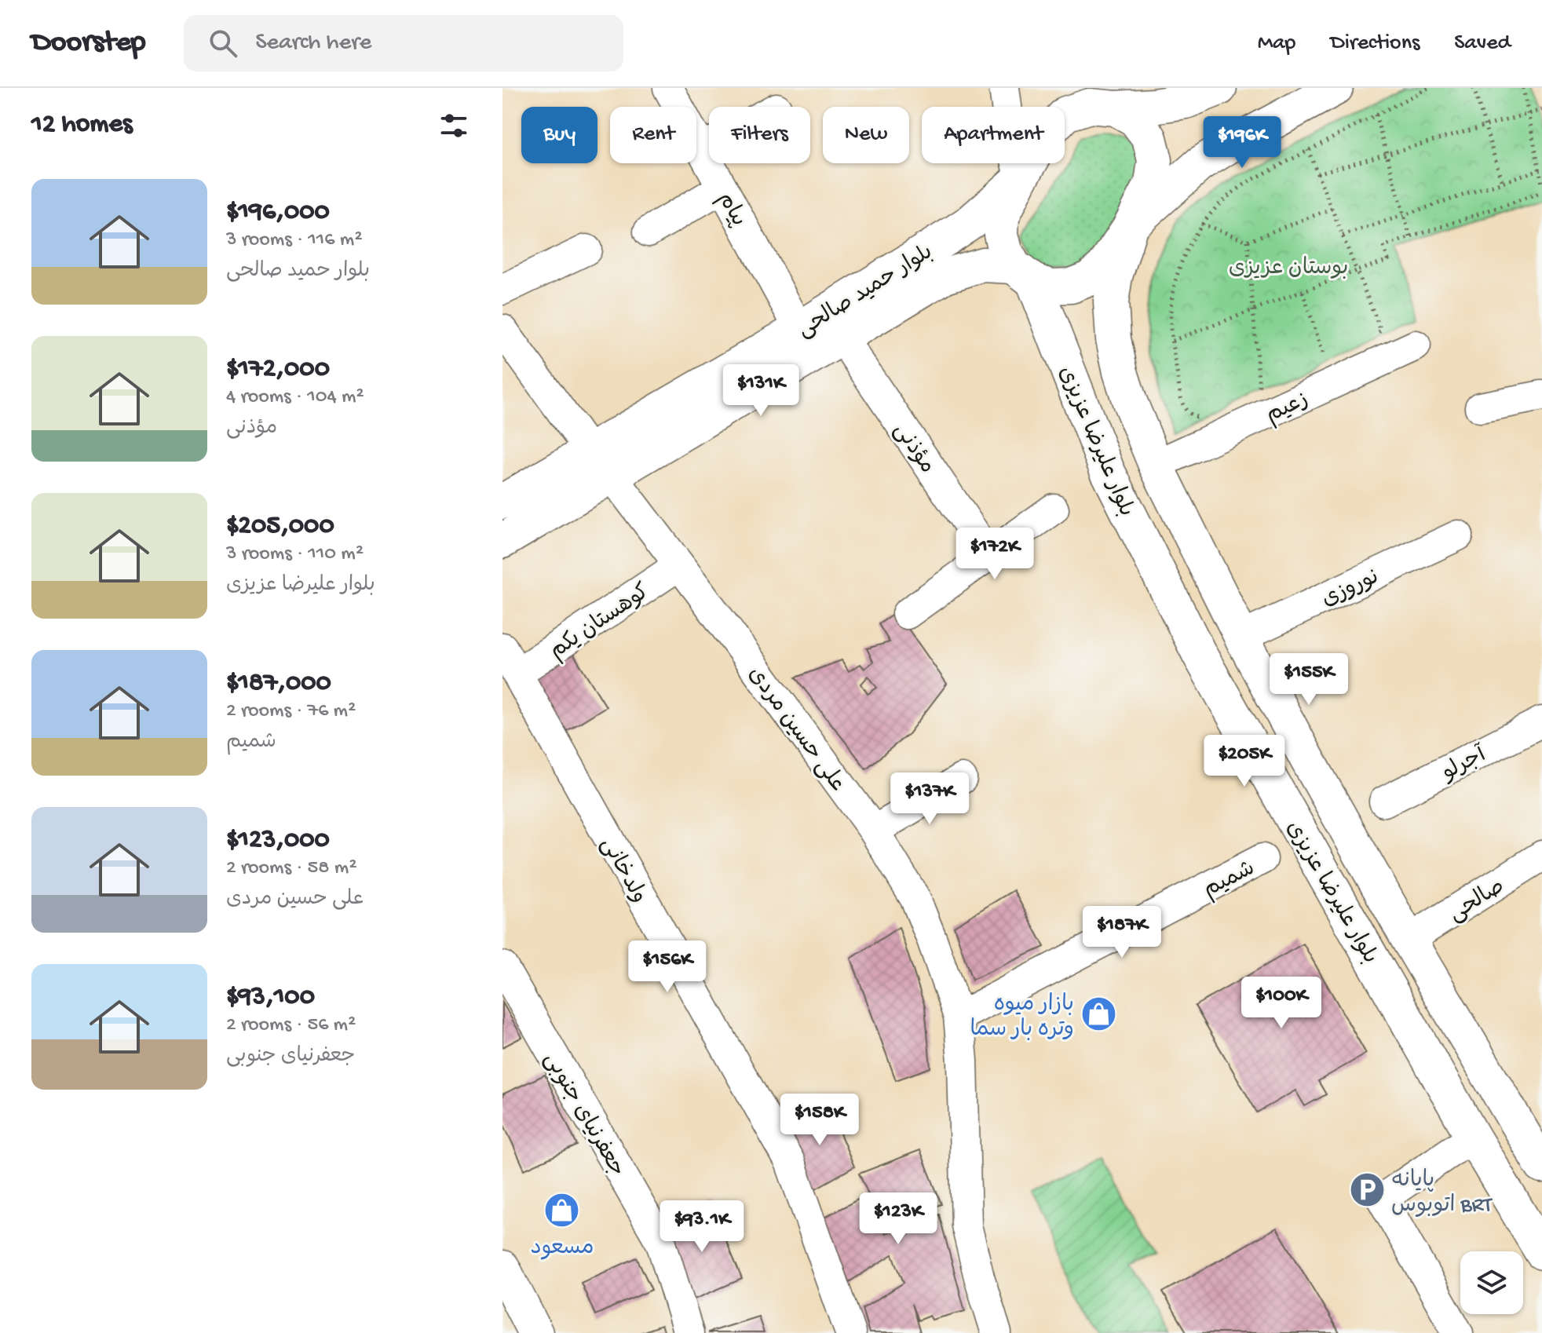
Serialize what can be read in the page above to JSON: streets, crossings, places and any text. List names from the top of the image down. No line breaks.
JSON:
{"streets":{"main road":["بلوار حمید صالحی","بلوار علیرضا عزیزی"],"street":["پیام","زعیم","مؤذنی","نوروزی","کوهستان یکم","علی حسین مردی","آجرلو","ولدخانی","شمیم","صالحی","جعفرنیای جنوبی"]},"crossings":[["پیام","بلوار حمید صالحی"],["بلوار حمید صالحی","بلوار علیرضا عزیزی"],["بلوار حمید صالحی","مؤذنی"],["بلوار حمید صالحی","علی حسین مردی"],["زعیم","بلوار علیرضا عزیزی"],["بلوار علیرضا عزیزی","نوروزی"],["بلوار علیرضا عزیزی","صالحی"],["کوهستان یکم","علی حسین مردی"],["کوهستان یکم","ولدخانی"],["علی حسین مردی","شمیم"]],"parks":["بوستان عزیزی"],"places":{"shop":["بازار میوه وتره بار سما","مسعود"],"parking":["پایانه اتوبوس BRT"]},"page":{"header":"Doorstep","search":"Search here","nav":["Map","Directions","Saved"],"heading":"12 homes","chip":["Buy","Rent","Filters","New","Apartment"],"price":["$196K","$131K","$172K","$155K","$205K","$137K","$187K","$156K","$100K","$158K","$123K","$93.1K"],"list":[{"name":"$196,000","note":"3 rooms · 116 m² · بلوار حمید صالحی"},{"name":"$172,000","note":"4 rooms · 104 m² · مؤذنی"},{"name":"$205,000","note":"3 rooms · 110 m² · بلوار علیرضا عزیزی"},{"name":"$187,000","note":"2 rooms · 76 m² · شمیم"},{"name":"$123,000","note":"2 rooms · 58 m² · علی حسین مردی"},{"name":"$93,100","note":"2 rooms · 56 m² · جعفرنیای جنوبی"}]}}
